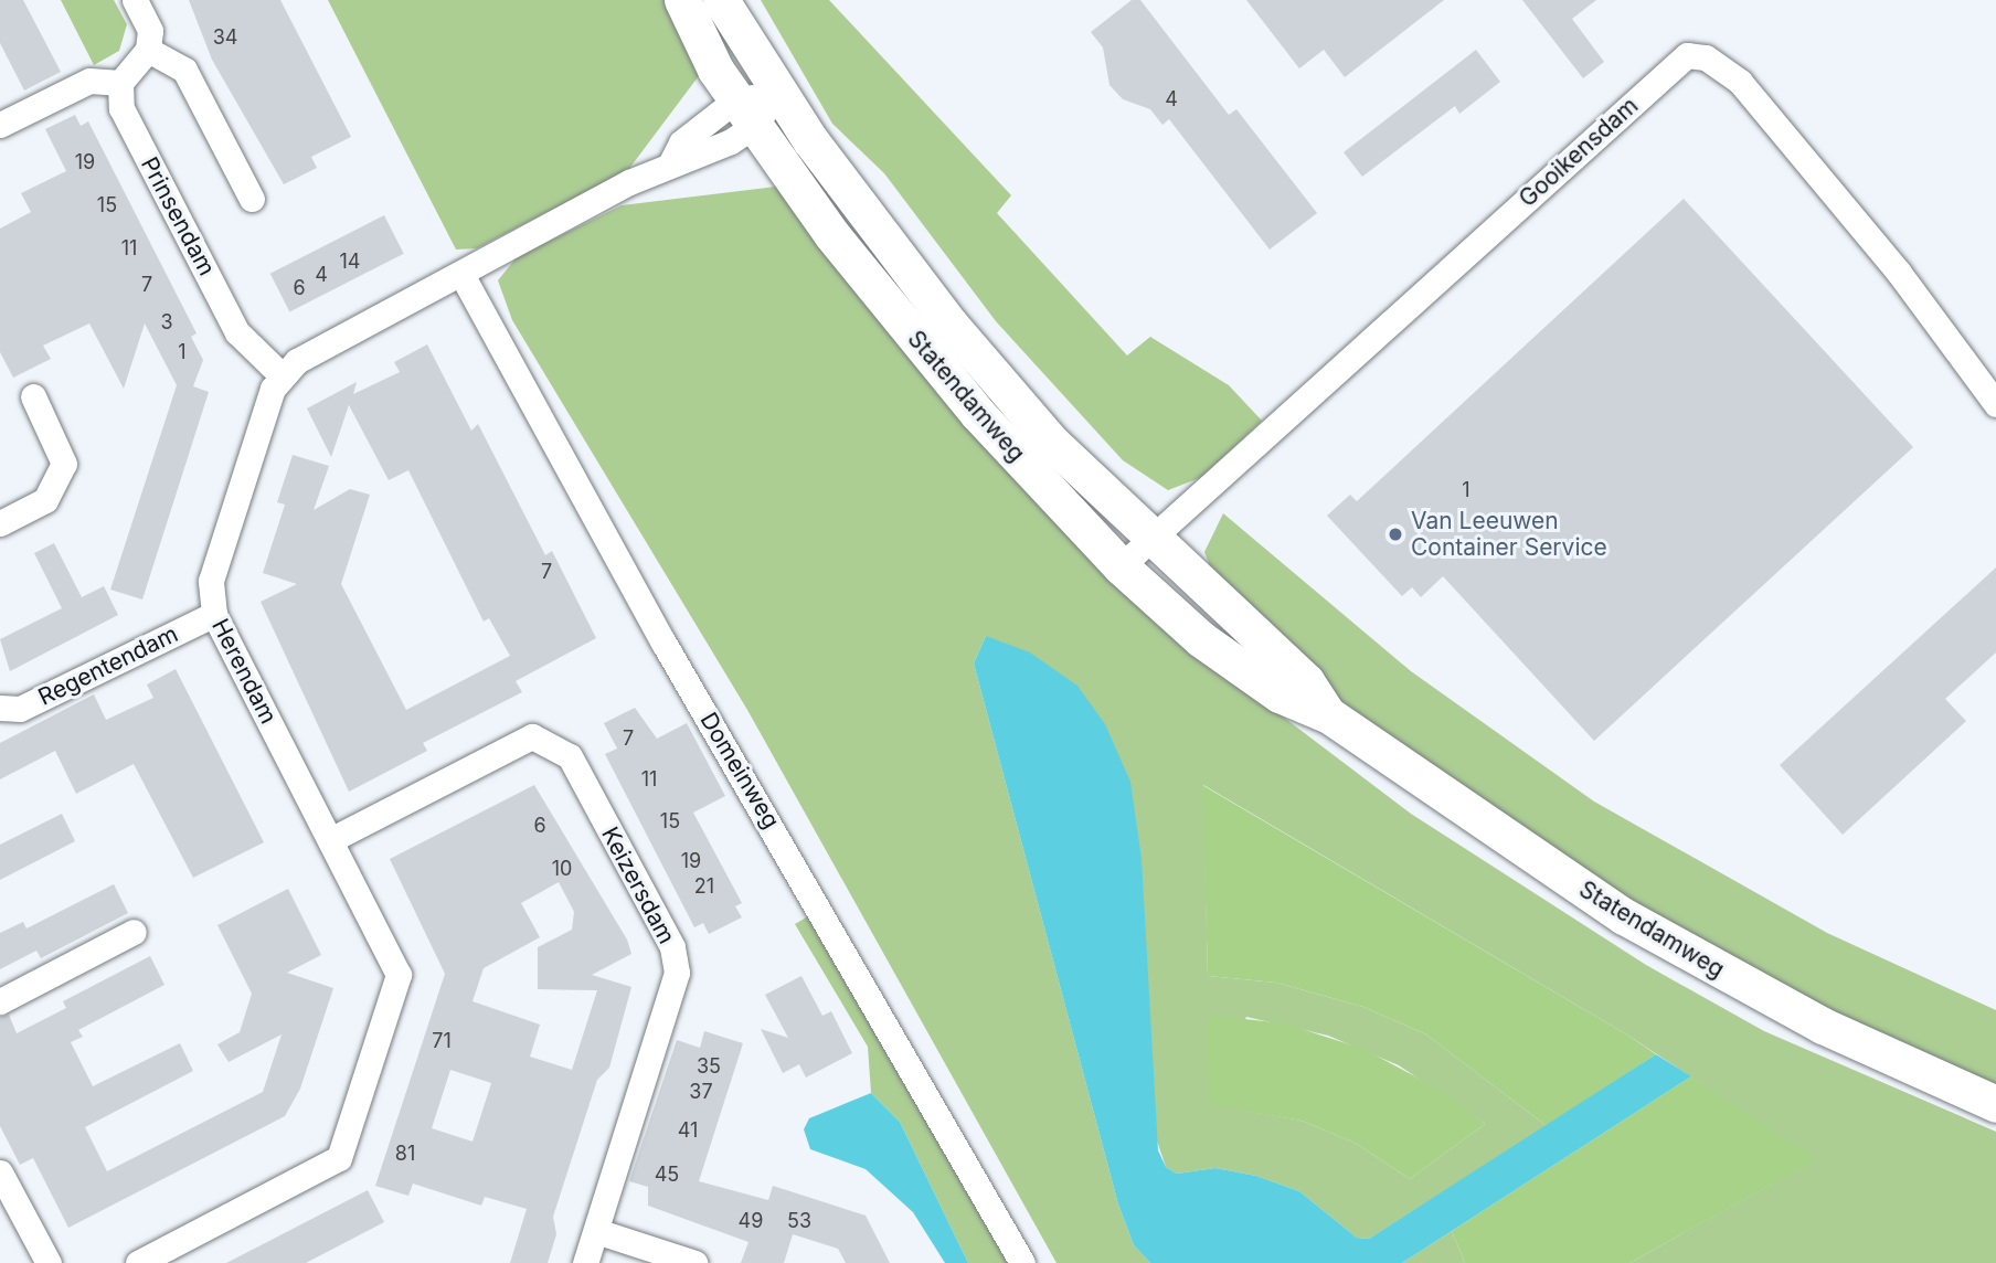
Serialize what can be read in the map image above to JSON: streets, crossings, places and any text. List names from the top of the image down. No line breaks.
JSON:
{"streets":{"main road":["Statendamweg"],"street":["Gooikensdam","Prinsendam","Regentendam","Herendam","Domeinweg","Keizersdam"]},"crossings":[["Gooikensdam","Statendamweg"],["Prinsendam","Herendam"],["Regentendam","Herendam"],["Herendam","Keizersdam"]],"places":["Van Leeuwen Container Service"],"house_numbers":["34","4","19","15","11","14","4","7","6","3","1","1","7","7","11","15","6","19","10","21","71","35","37","41","81","45","49","53"]}
